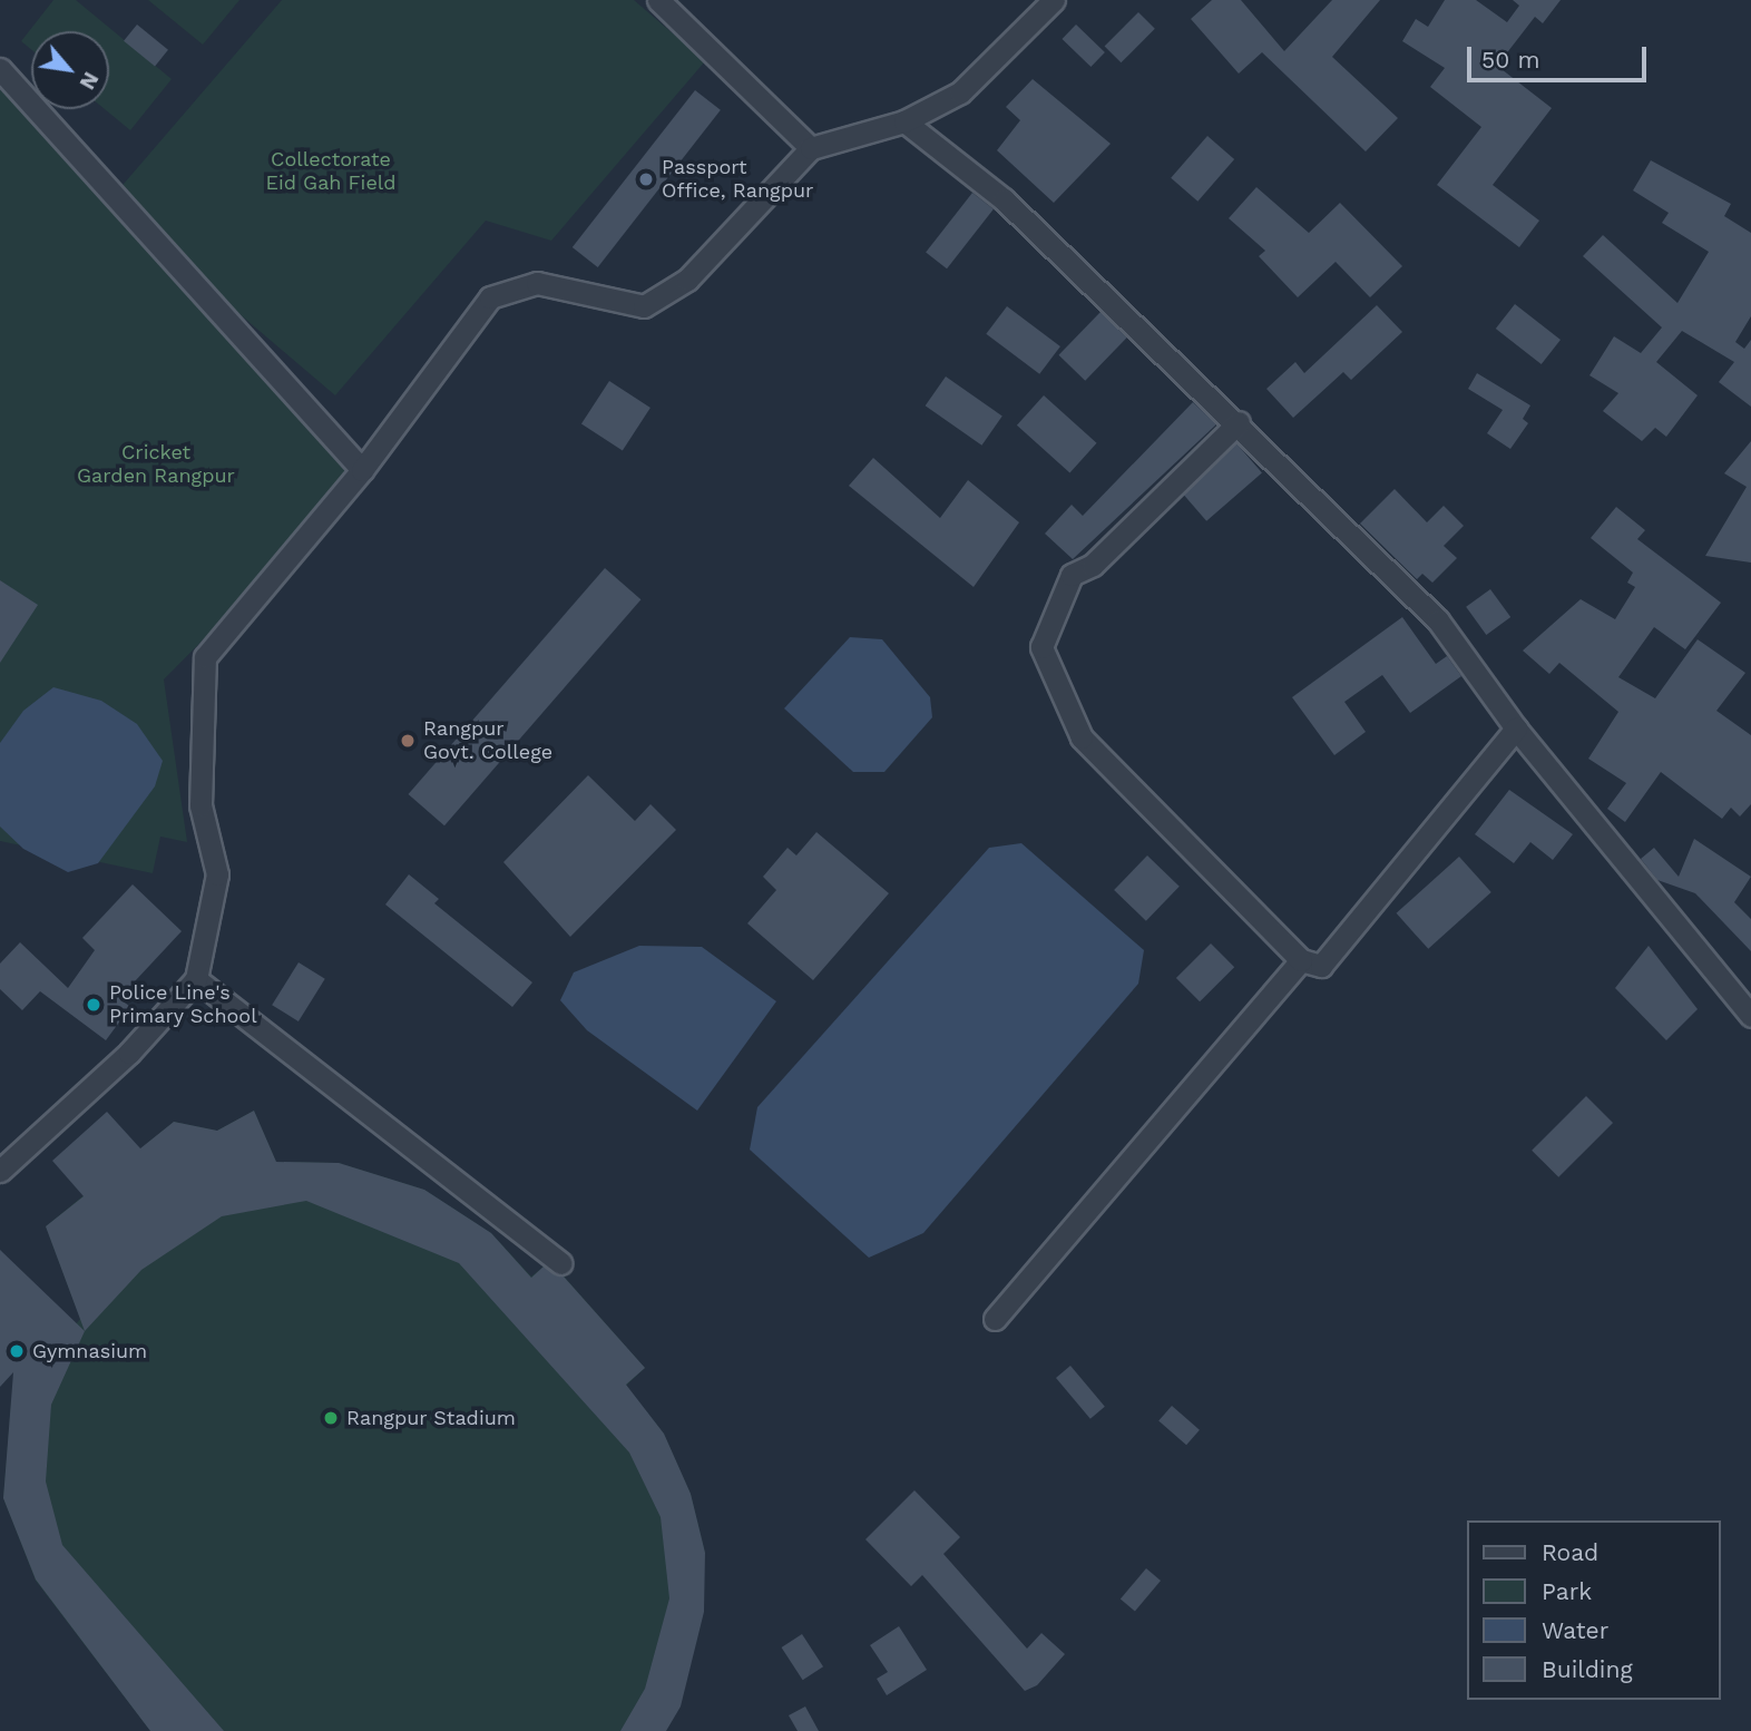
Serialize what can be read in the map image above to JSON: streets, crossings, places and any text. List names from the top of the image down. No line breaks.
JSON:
{"parks":["Collectorate Eid Gah Field","Cricket Garden Rangpur"],"places":["Passport Office, Rangpur","Rangpur Govt. College","Police Line's Primary School","Gymnasium","Rangpur Stadium"],"legend":["Road","Park","Water","Building"],"scale_bar":"50 m","north":"bottom right"}
